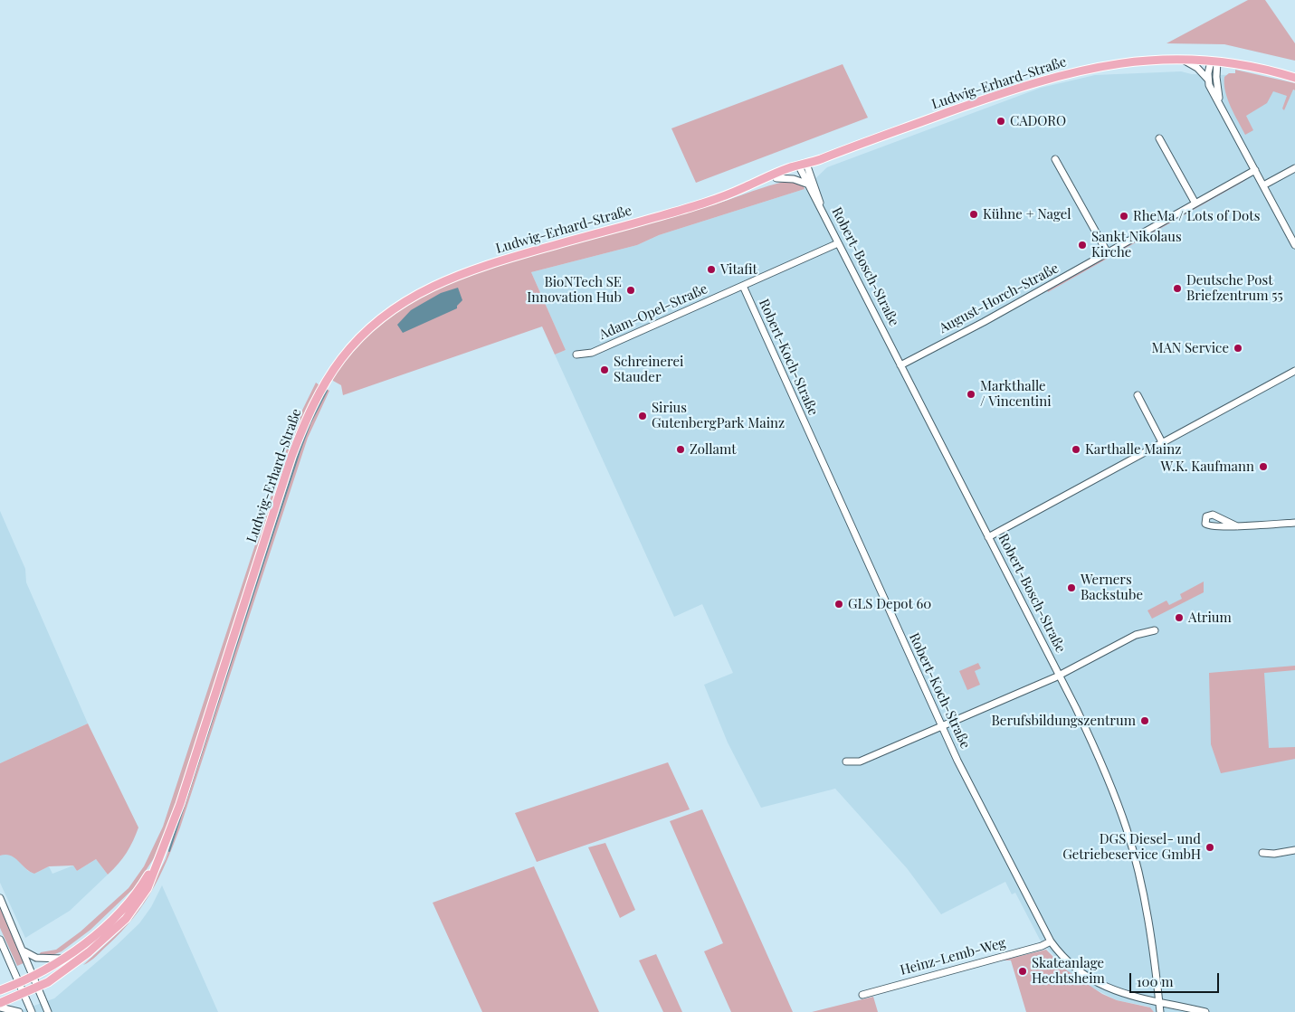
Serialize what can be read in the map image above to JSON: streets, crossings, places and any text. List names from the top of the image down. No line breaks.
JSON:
{"streets":{"main road":["Ludwig-Erhard-Straße"],"street":["Robert-Bosch-Straße","August-Horch-Straße","Adam-Opel-Straße","Robert-Koch-Straße","Heinz-Lemb-Weg"]},"crossings":[["Ludwig-Erhard-Straße","Robert-Bosch-Straße"],["Robert-Bosch-Straße","August-Horch-Straße"],["Robert-Bosch-Straße","Adam-Opel-Straße"],["Robert-Bosch-Straße","Robert-Koch-Straße"],["Adam-Opel-Straße","Robert-Koch-Straße"],["Robert-Koch-Straße","Heinz-Lemb-Weg"]],"places":["CADORO","Kühne + Nagel","RheMa / Lots of Dots","Sankt Nikolaus Kirche","Vitafit","Deutsche Post Briefzentrum 55","BioNTech SE Innovation Hub","MAN Service","Schreinerei Stauder","Markthalle / Vincentini","Sirius GutenbergPark Mainz","Zollamt","Karthalle Mainz","W.K. Kaufmann","Werners Backstube","GLS Depot 60","Atrium","Berufsbildungszentrum","DGS Diesel- und Getriebeservice GmbH","Skateanlage Hechtsheim"],"scale_bar":"100 m"}
